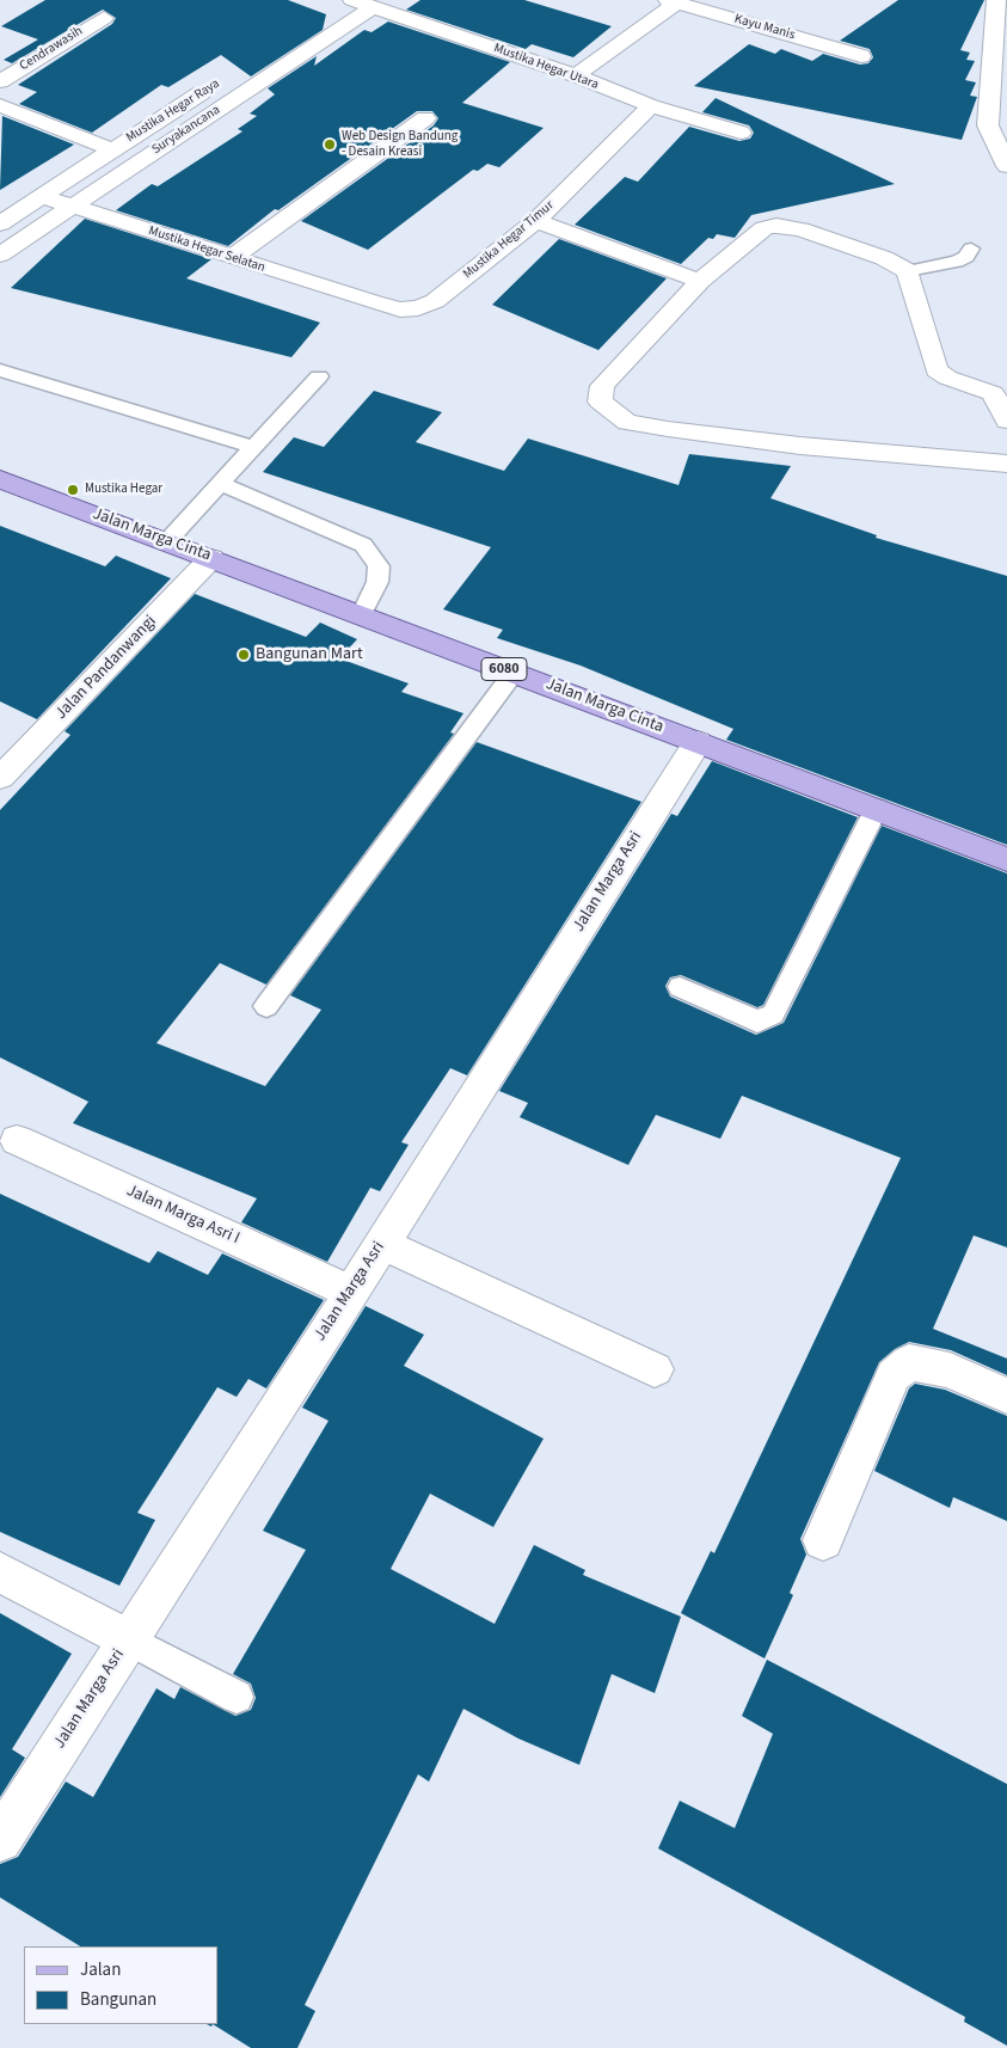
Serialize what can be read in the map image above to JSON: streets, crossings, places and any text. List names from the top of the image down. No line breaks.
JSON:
{"streets":{"main road":["Jalan Marga Cinta","6080"],"street":["Kayu Manis","Cendrawasih","Mustika Hegar Utara","Mustika Hegar Raya","Suryakancana","Mustika Hegar Timur","Mustika Hegar Selatan","Jalan Pandanwangi","Jalan Marga Asri","Jalan Marga Asri I"]},"crossings":[["Mustika Hegar Utara","Suryakancana"],["Mustika Hegar Utara","Mustika Hegar Timur"],["Mustika Hegar Raya","Mustika Hegar Selatan"],["Suryakancana","Mustika Hegar Selatan"],["Mustika Hegar Timur","Mustika Hegar Selatan"],["Jalan Marga Cinta","Jalan Pandanwangi"],["Jalan Marga Cinta","Jalan Marga Asri"],["Jalan Marga Asri","Jalan Marga Asri I"]],"places":["Web Design Bandung - Desain Kreasi","Mustika Hegar","Bangunan Mart"],"legend":["Jalan","Bangunan"]}
